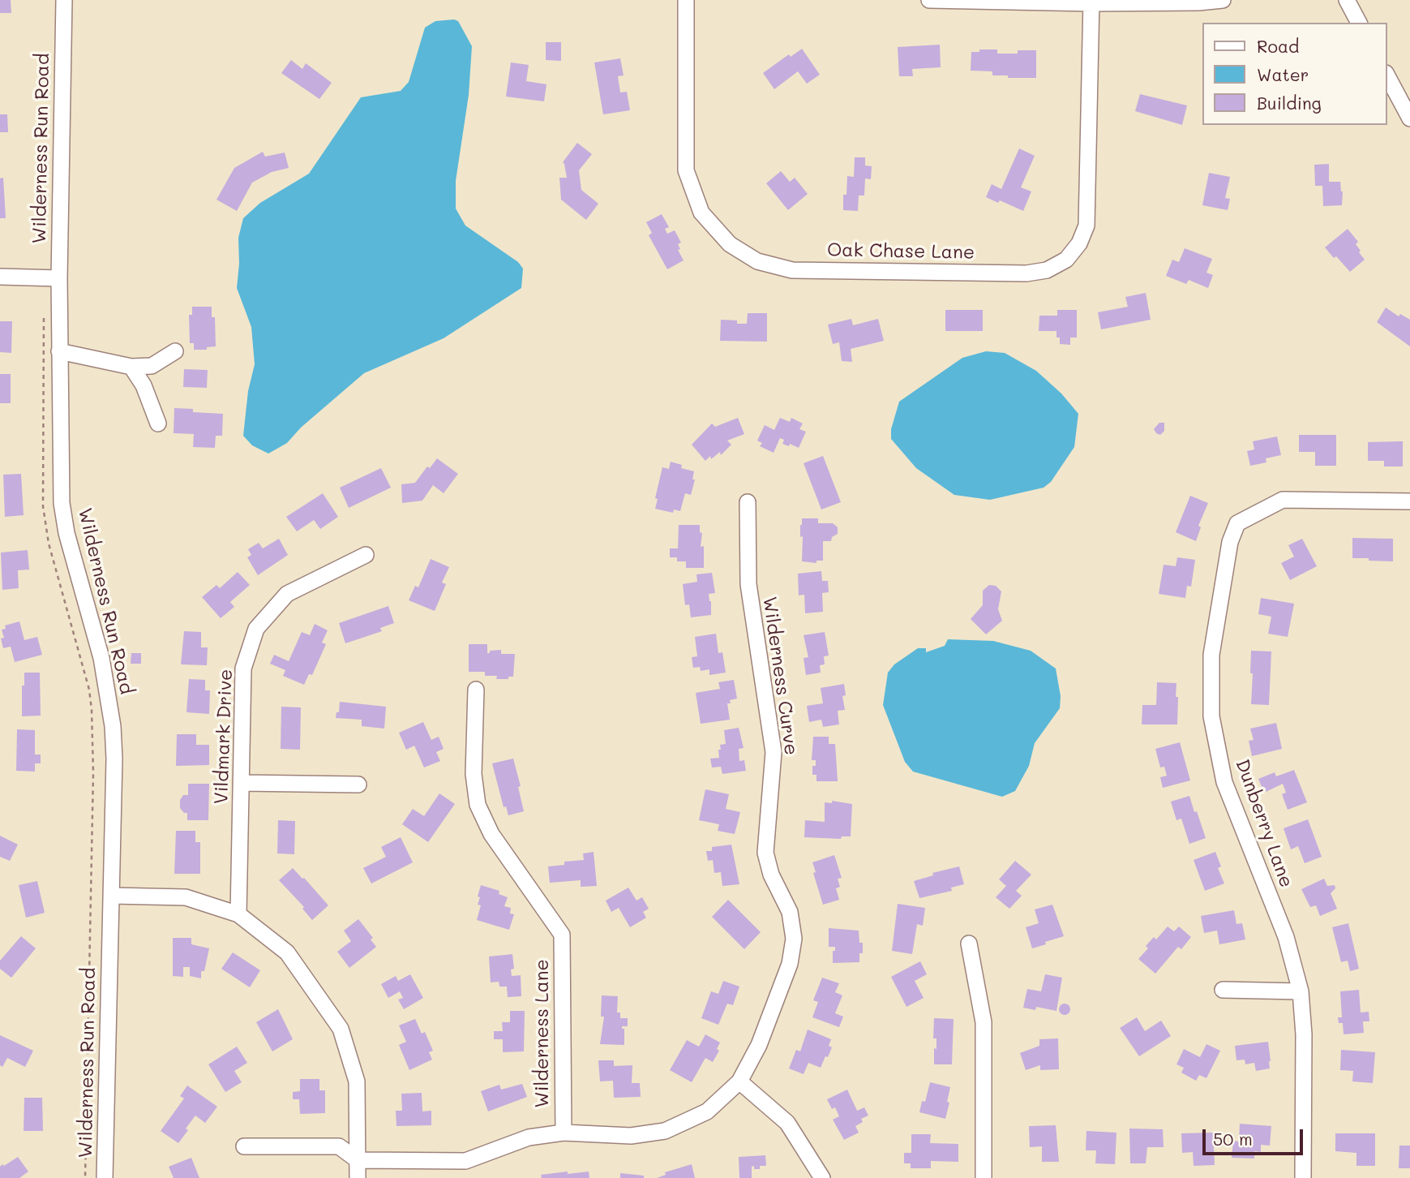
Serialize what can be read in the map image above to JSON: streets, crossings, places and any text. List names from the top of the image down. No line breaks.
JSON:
{"streets":{"street":["Wilderness Run Road","Oak Chase Lane","Wilderness Curve","Vildmark Drive","Dunberry Lane","Wilderness Lane"]},"crossings":[["Wilderness Curve","Wilderness Lane"]],"legend":["Road","Water","Building"],"scale_bar":"50 m"}
